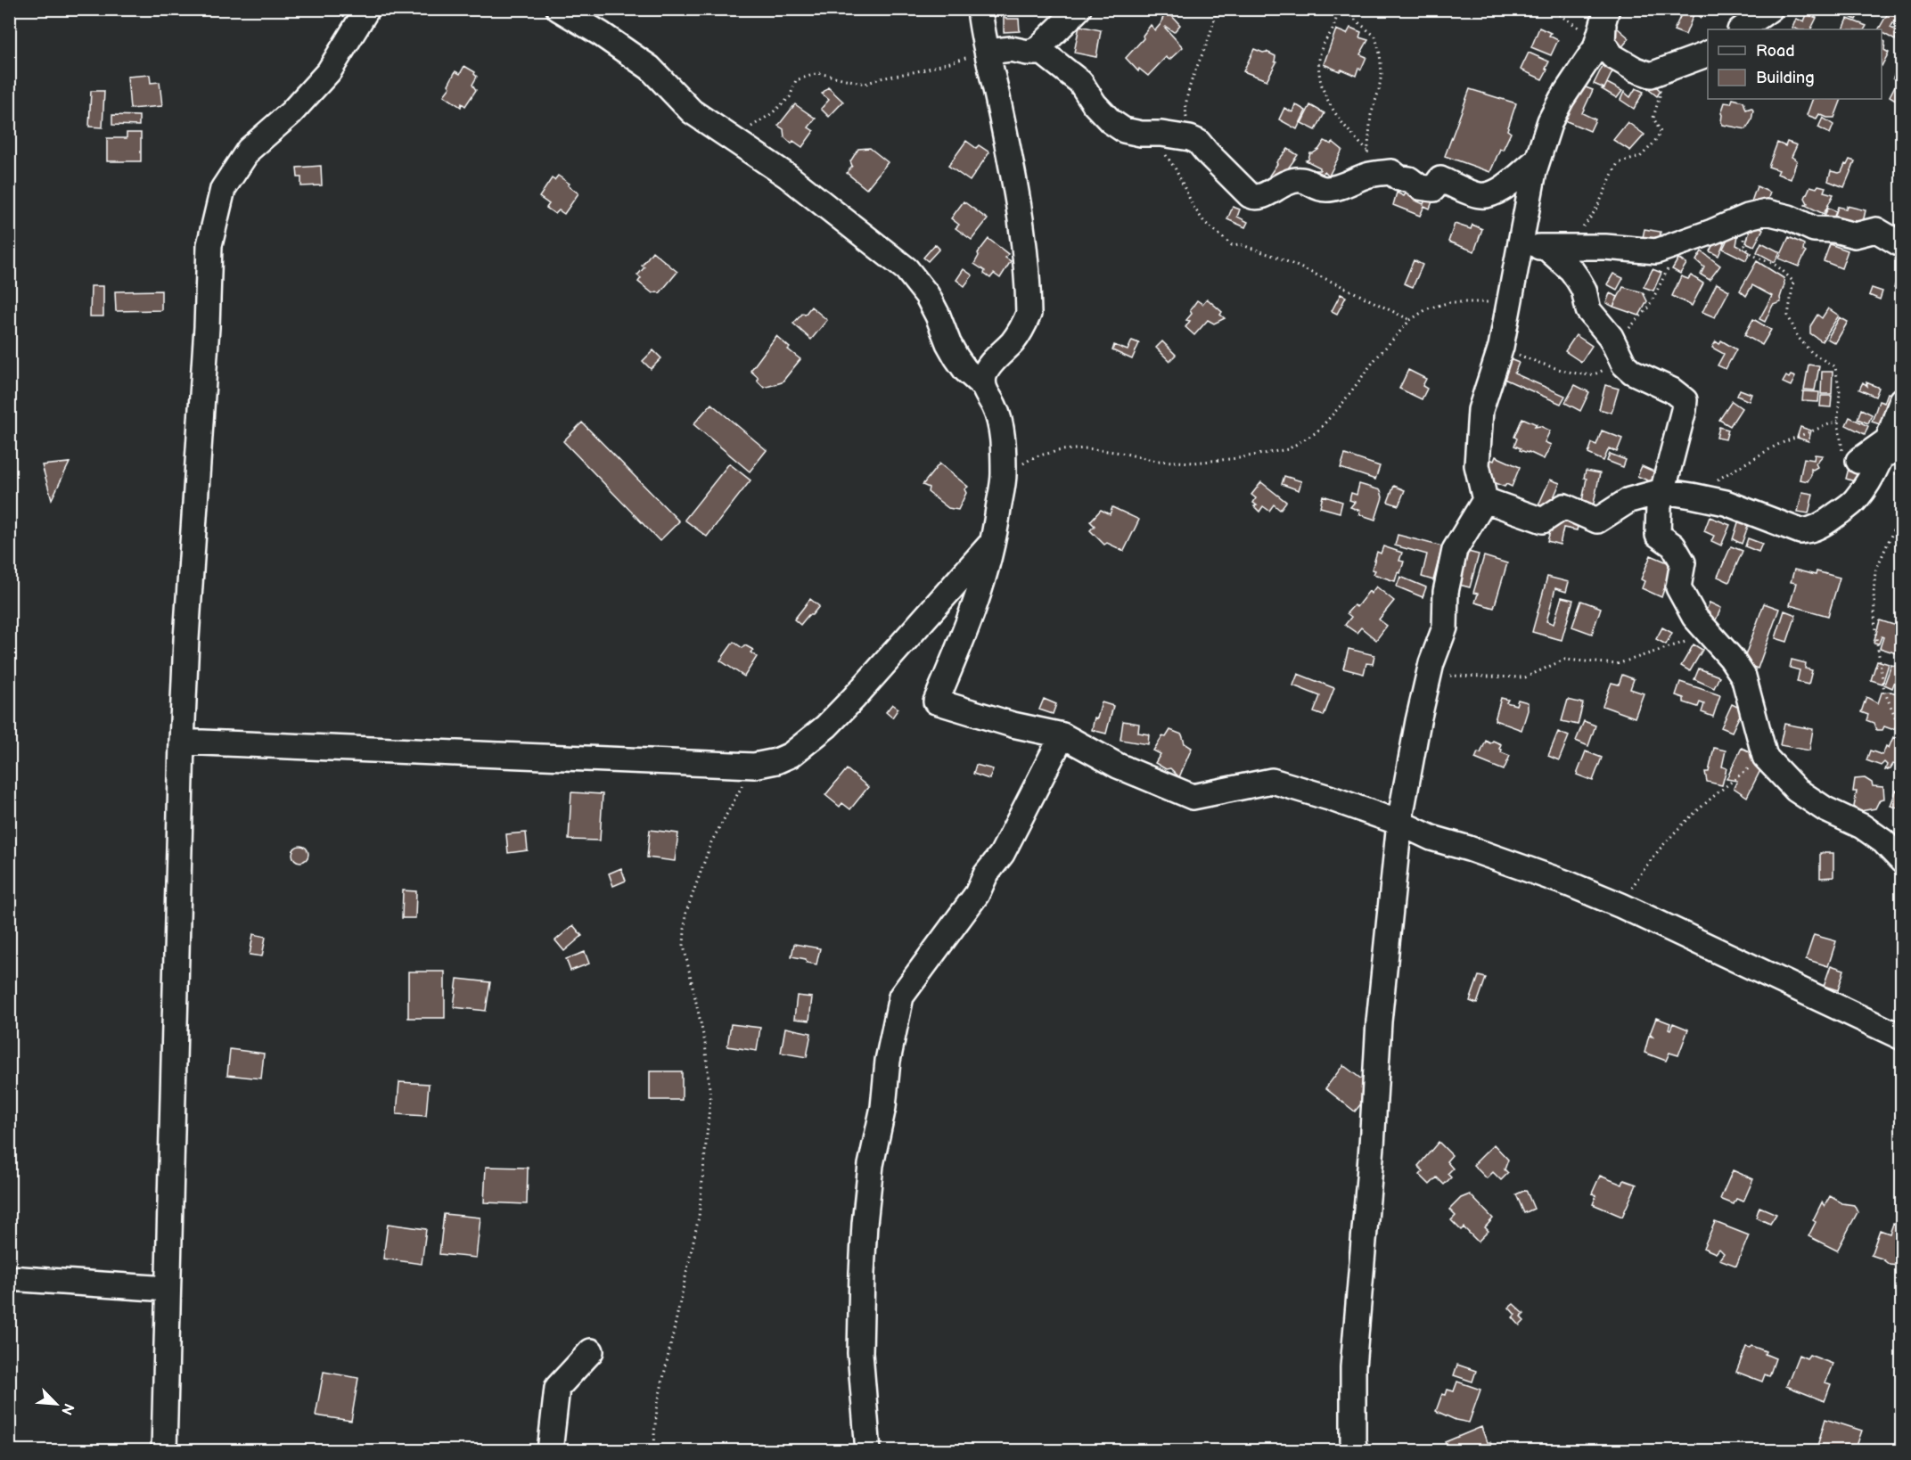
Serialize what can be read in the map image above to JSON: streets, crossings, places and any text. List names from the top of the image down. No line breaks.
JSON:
{"legend":["Road","Building"],"north":"bottom right"}
